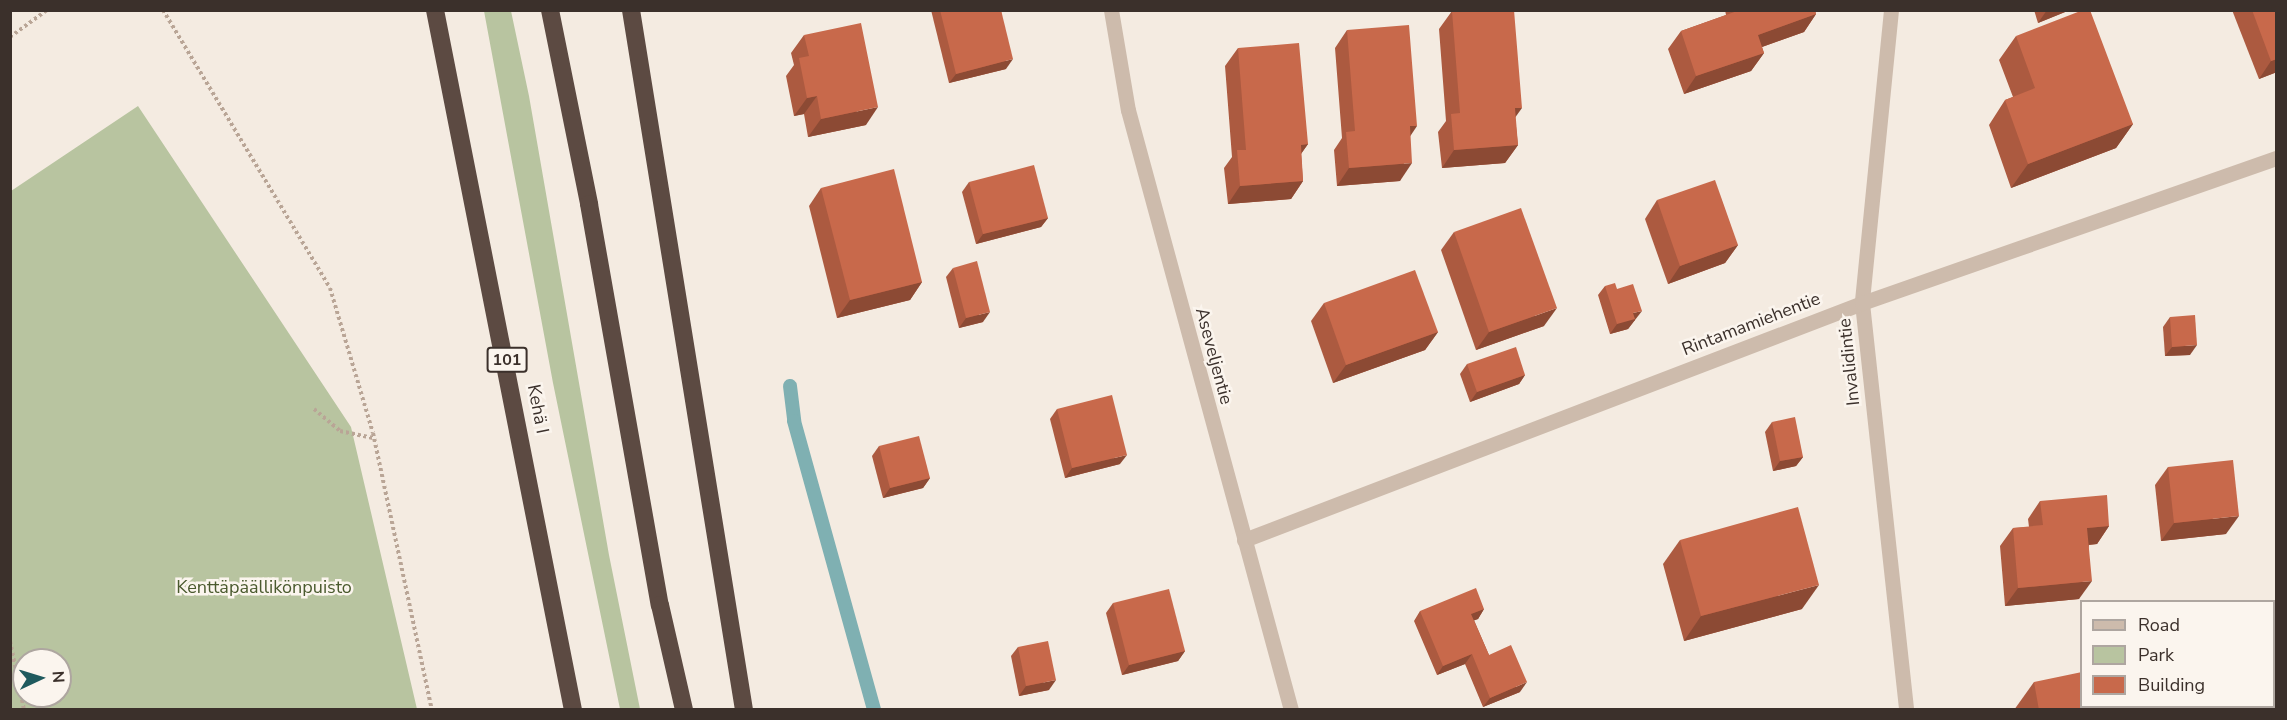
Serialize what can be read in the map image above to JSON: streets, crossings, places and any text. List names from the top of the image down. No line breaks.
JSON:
{"streets":{"highway":["101","Kehä I"],"street":["Rintamamiehentie","Aseveljentie","Invalidintie"]},"crossings":[["Rintamamiehentie","Aseveljentie"],["Rintamamiehentie","Invalidintie"]],"parks":["Kenttäpäällikönpuisto"],"legend":["Road","Park","Building"],"north":"right"}
